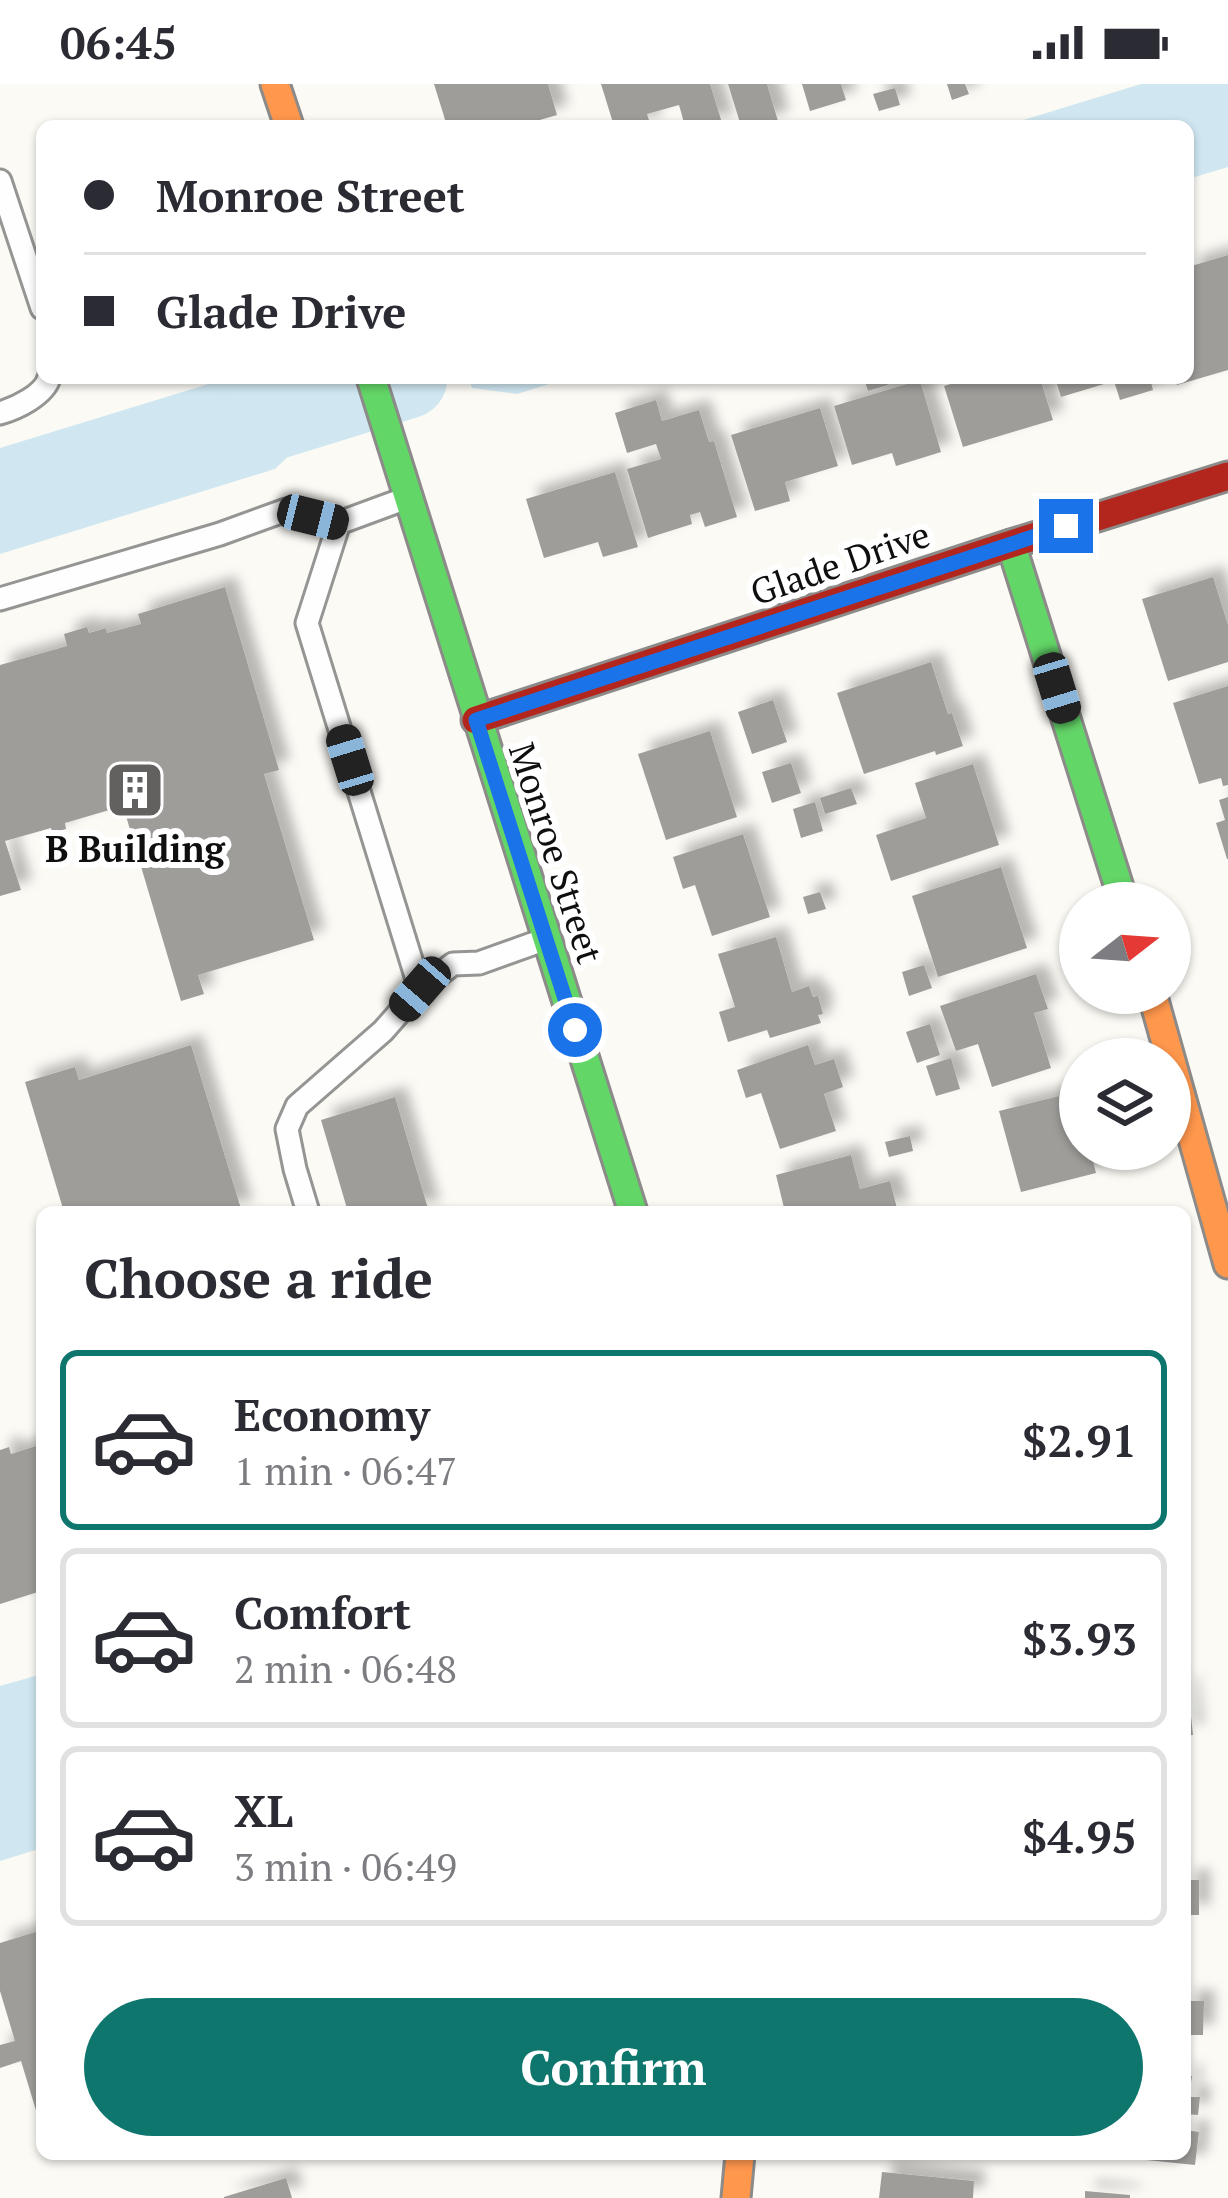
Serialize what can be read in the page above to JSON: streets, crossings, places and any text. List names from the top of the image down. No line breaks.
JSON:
{"streets":{"street":["Glade Drive","Monroe Street"]},"crossings":[["Glade Drive","Monroe Street"]],"places":{"building":["B Building"]},"north":"right","page":{"status":"06:45","banner":["Monroe Street","Glade Drive"],"heading":"Choose a ride","list":[{"name":"Economy","note":"1 min · 06:47","value":"$2.91"},{"name":"Comfort","note":"2 min · 06:48","value":"$3.93"},{"name":"XL","note":"3 min · 06:49","value":"$4.95"}],"buttons":"Confirm"}}
